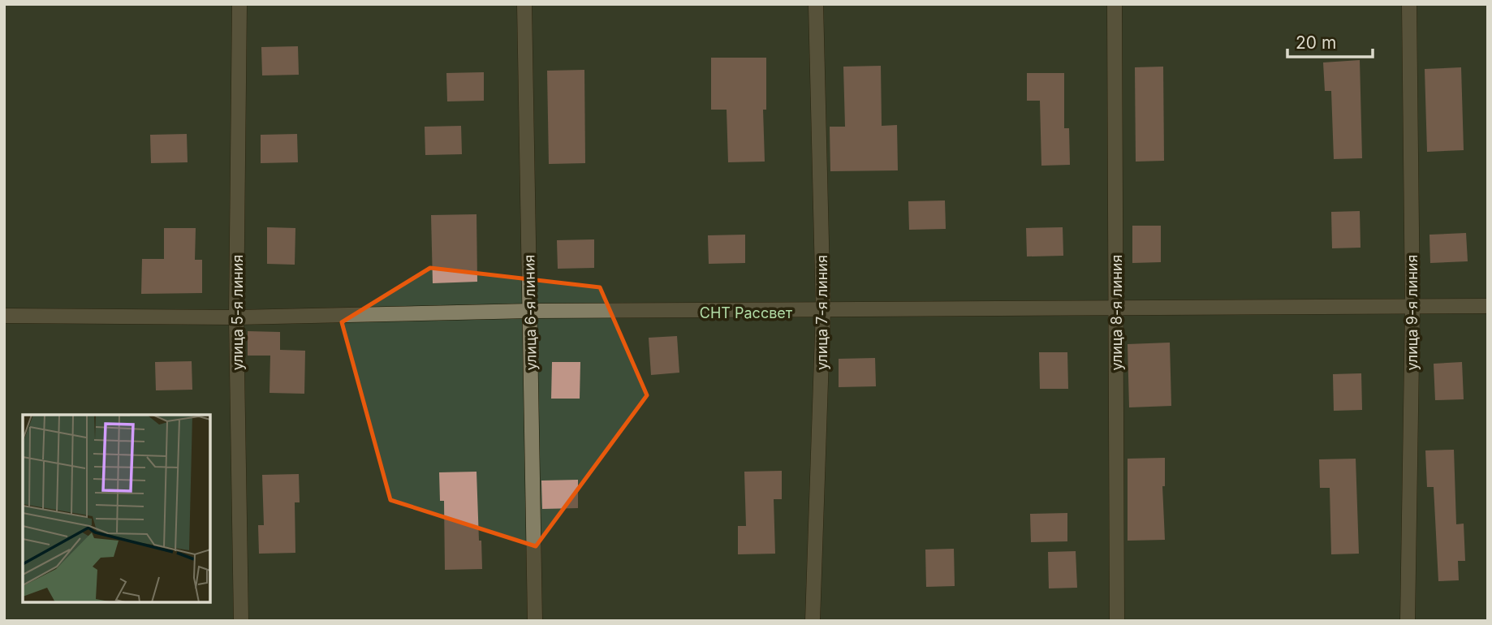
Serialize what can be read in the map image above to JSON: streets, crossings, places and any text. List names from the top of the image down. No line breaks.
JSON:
{"streets":{"street":["улица 5-я линия","улица 6-я линия","улица 7-я линия","улица 8-я линия","улица 9-я линия"]},"parks":["СНТ Рассвет"],"scale_bar":"20 m"}
